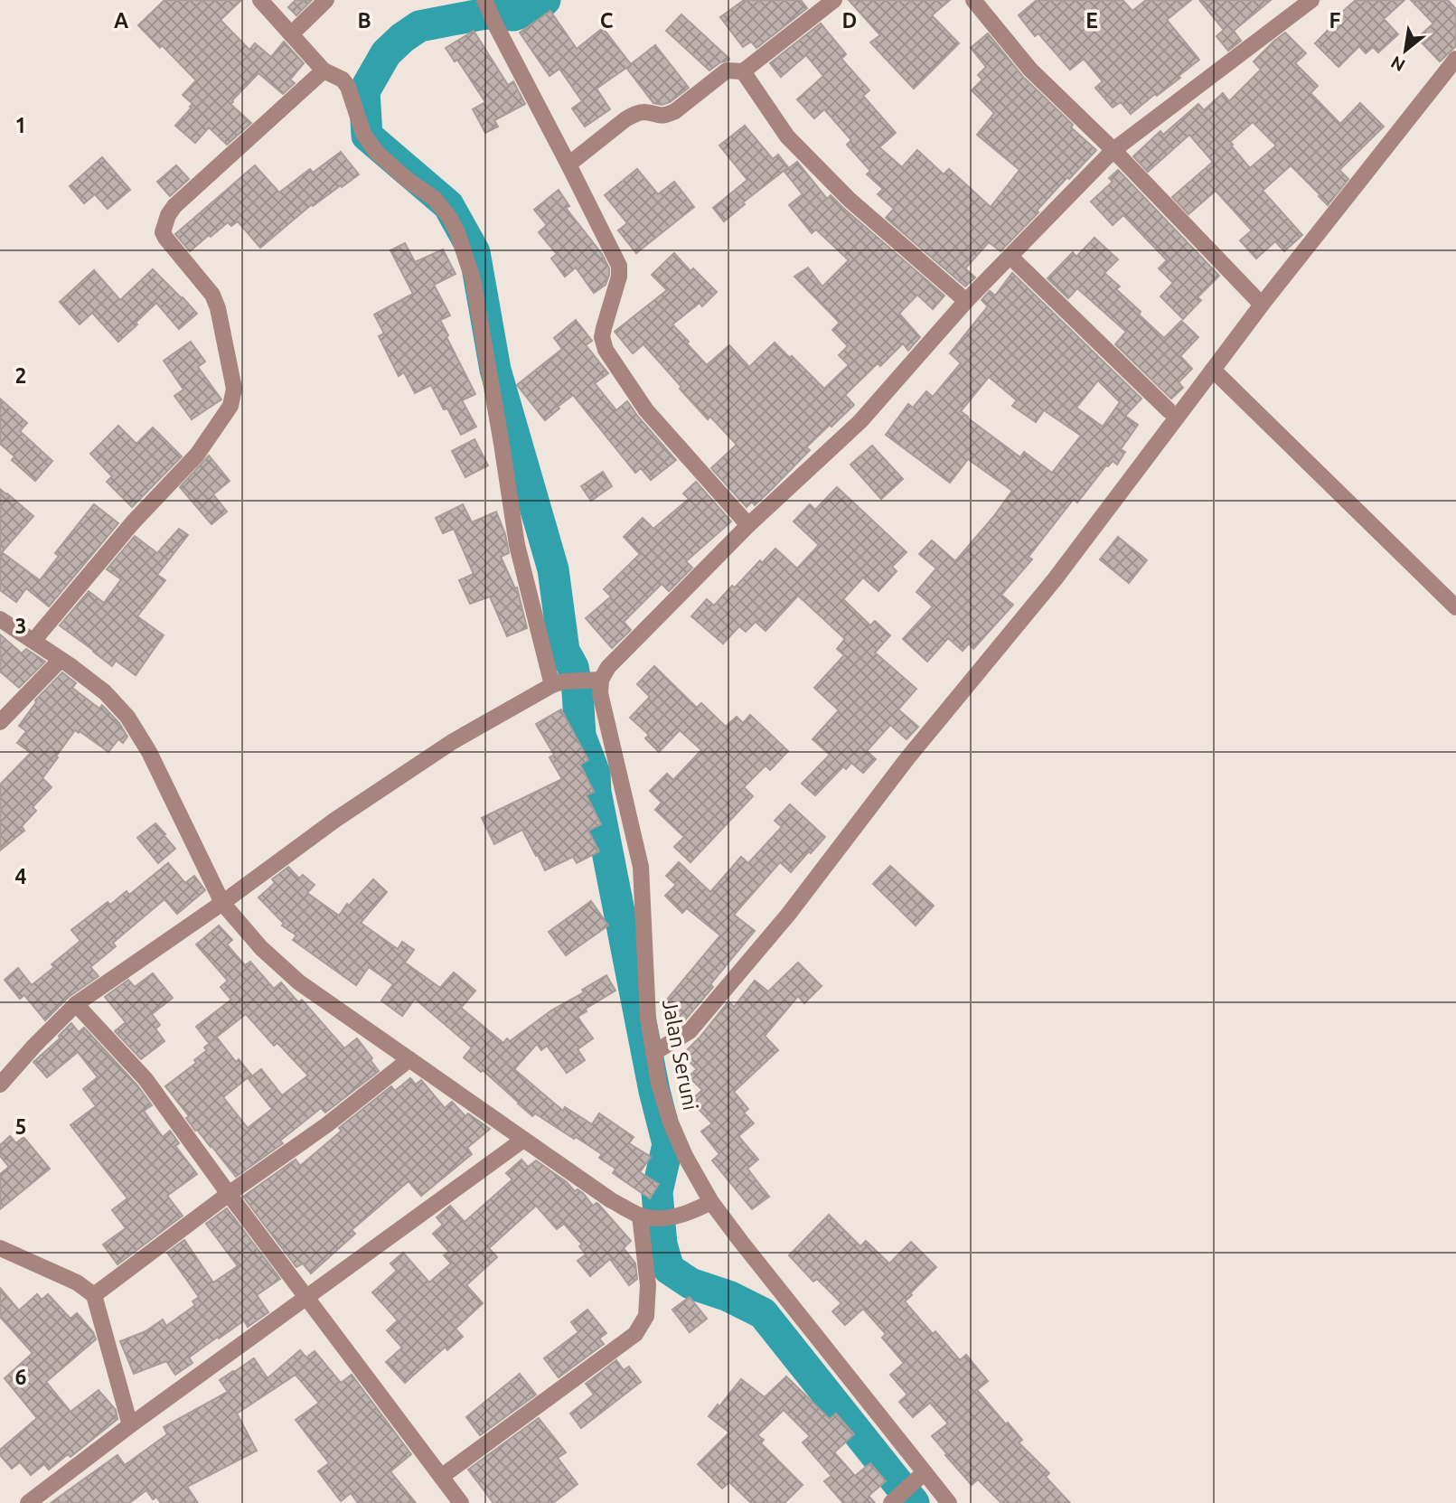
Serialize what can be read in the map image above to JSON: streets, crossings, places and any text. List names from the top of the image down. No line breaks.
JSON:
{"streets":{"street":["Jalan Seruni"]},"north":"bottom left","grid":{"columns":["A","B","C","D","E","F"],"rows":["1","2","3","4","5","6"]}}
